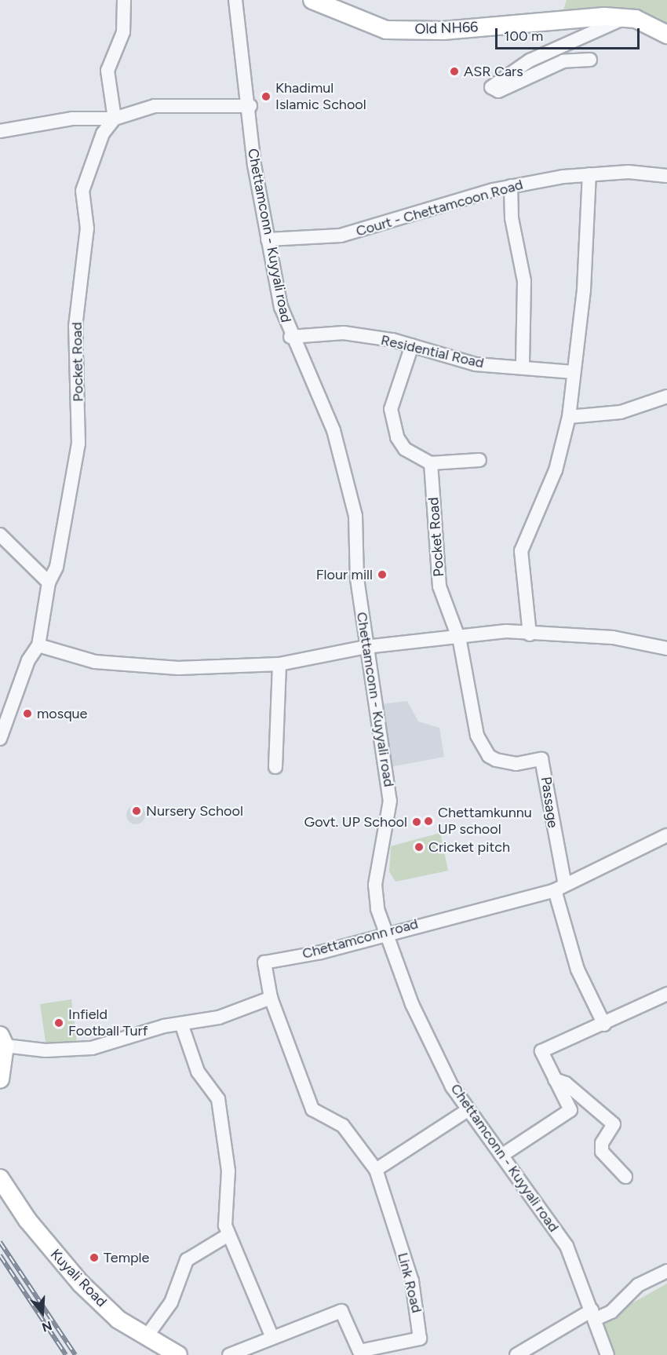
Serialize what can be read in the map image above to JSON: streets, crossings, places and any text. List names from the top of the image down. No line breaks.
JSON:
{"streets":{"main road":["Old NH66","Kuyali Road"],"street":["Court - Chettamcoon Road","Chettamconn - Kuyyali road","Residential Road","Pocket Road","Passage","Chettamconn road","Link Road"]},"crossings":[["Court - Chettamcoon Road","Chettamconn - Kuyyali road"],["Chettamconn - Kuyyali road","Residential Road"],["Chettamconn - Kuyyali road","Chettamconn road"],["Pocket Road","Passage"],["Passage","Chettamconn road"],["Chettamconn road","Link Road"]],"places":["ASR Cars","Khadimul Islamic School","Flour mill","mosque","Nursery School","Chettamkunnu UP school","Govt. UP School","Cricket pitch","Infield Football Turf","Temple"],"scale_bar":"100 m","north":"bottom"}
